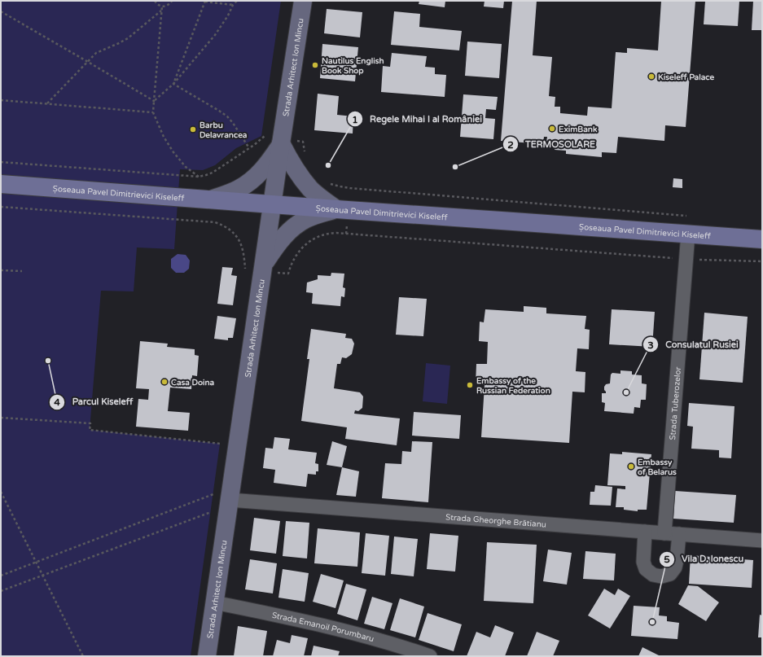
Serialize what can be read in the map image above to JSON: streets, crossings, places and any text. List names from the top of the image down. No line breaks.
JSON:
{"streets":{"main road":["Strada Arhitect Ion Mincu","Șoseaua Pavel Dimitrievici Kiseleff"],"street":["Strada Tuberozelor","Strada Gheorghe Brătianu","Strada Emanoil Porumbaru"]},"crossings":[["Strada Arhitect Ion Mincu","Șoseaua Pavel Dimitrievici Kiseleff"],["Strada Arhitect Ion Mincu","Strada Gheorghe Brătianu"],["Strada Arhitect Ion Mincu","Strada Emanoil Porumbaru"],["Șoseaua Pavel Dimitrievici Kiseleff","Strada Tuberozelor"],["Strada Tuberozelor","Strada Gheorghe Brătianu"]],"places":["Nautilus English Book Shop","Kiseleff Palace","EximBank","Barbu Delavrancea","Regele Mihai I al României","TERMOSOLARE","Parcul Kiseleff","Casa Doina","Embassy of the Russian Federation","Consulatul Rusiei","Embassy of Belarus","Vila D. Ionescu"]}
